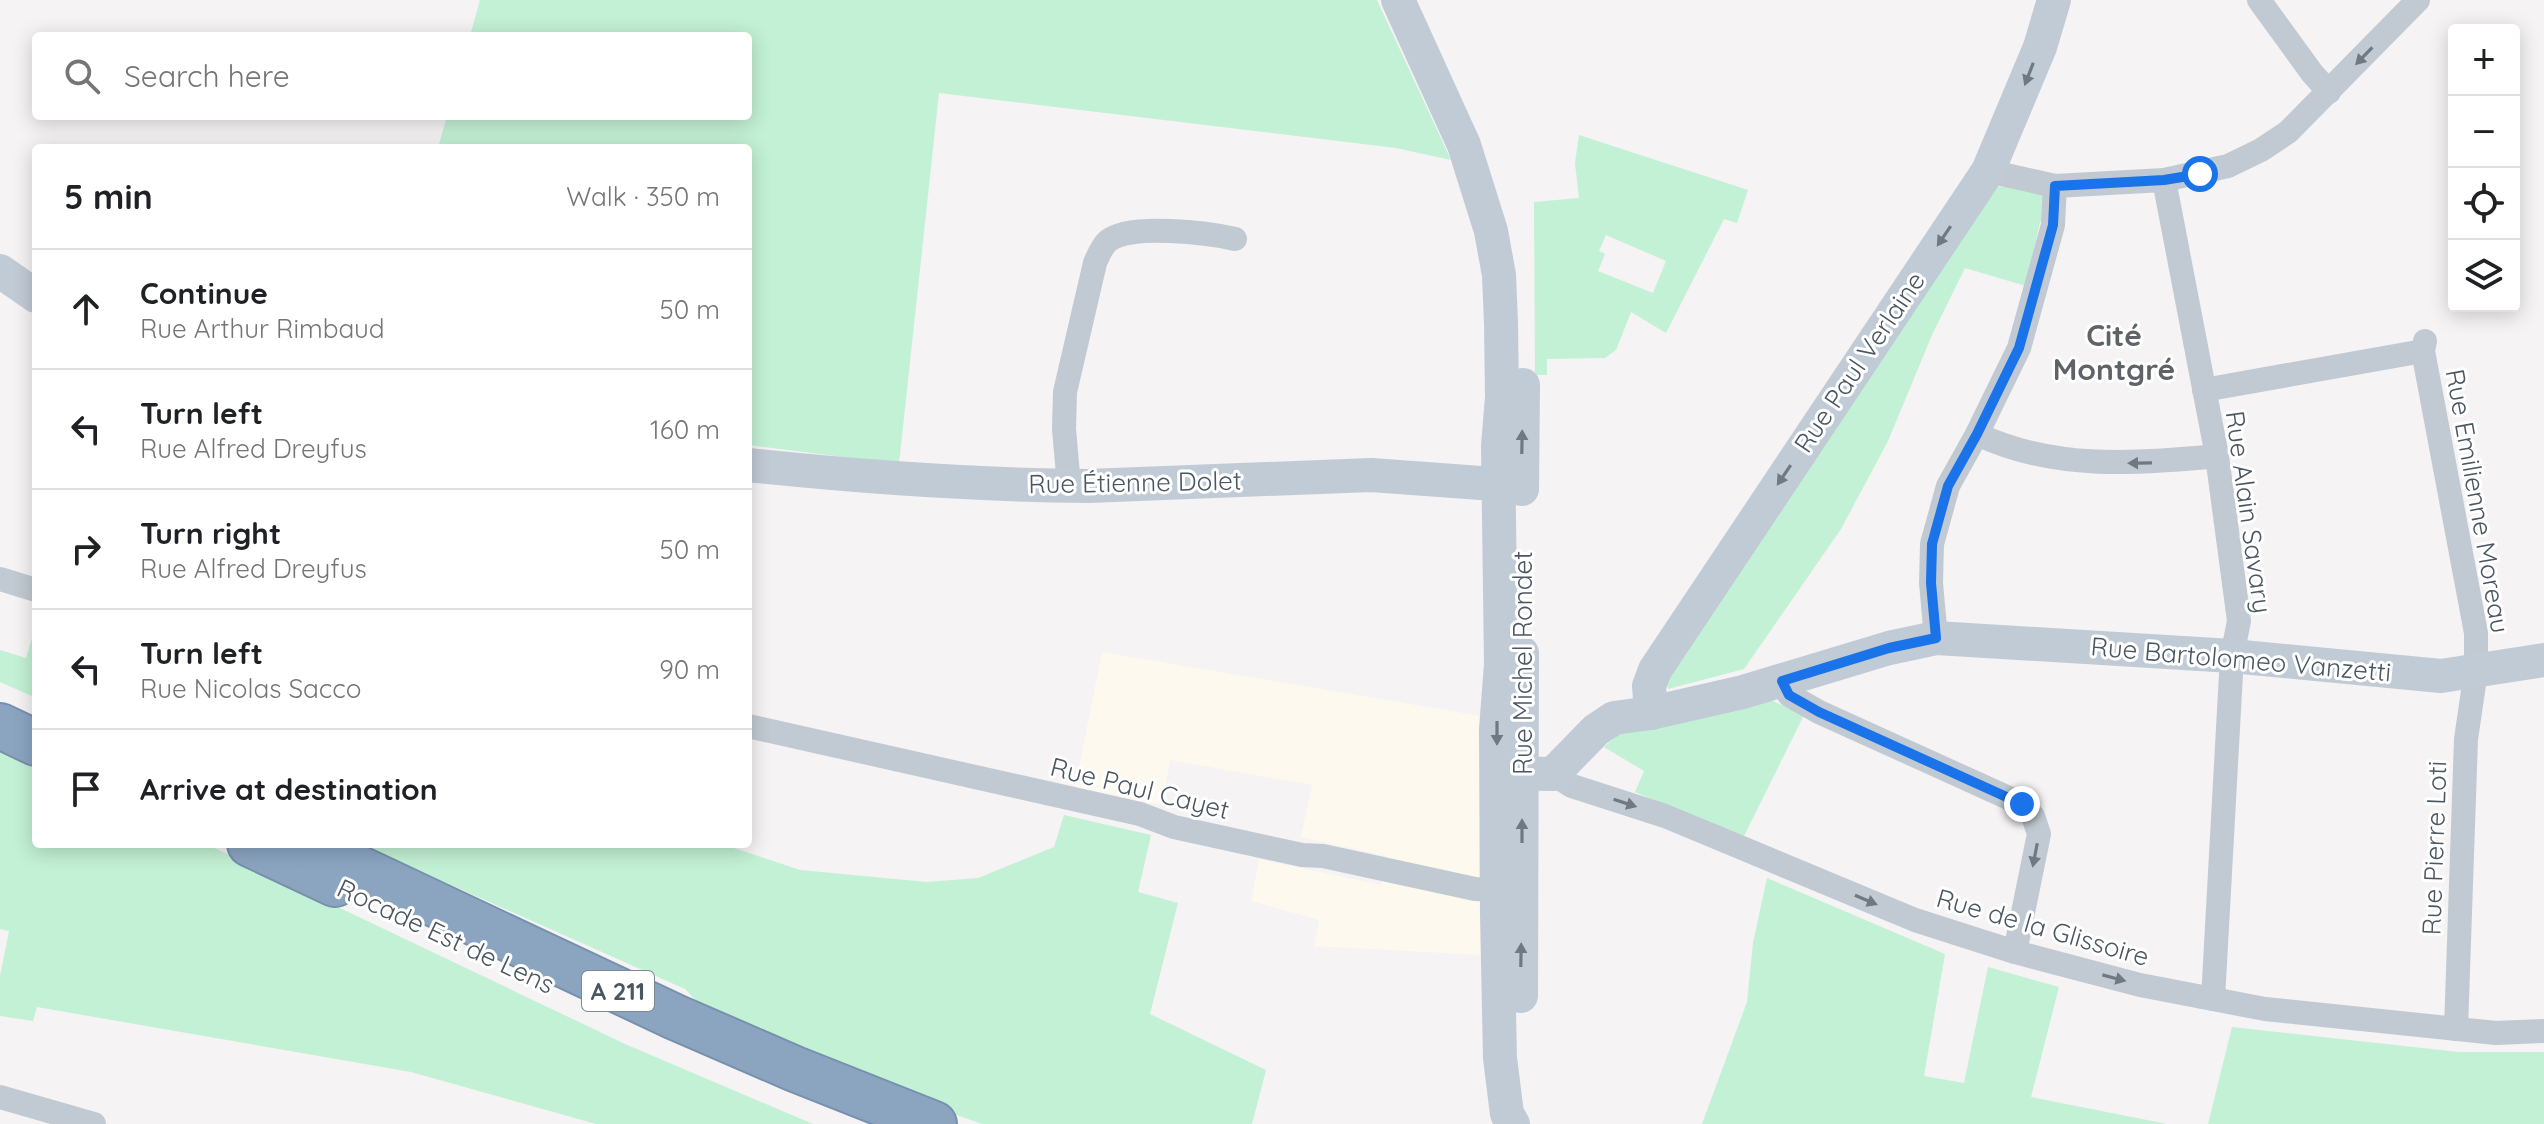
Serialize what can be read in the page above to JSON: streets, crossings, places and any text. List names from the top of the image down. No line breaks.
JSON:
{"streets":{"highway":["Rocade Est de Lens","A 211"],"street":["Rue Paul Verlaine","Rue Étienne Dolet","Rue Emilienne Moreau","Rue Alain Savary","Rue Bartolomeo Vanzetti","Rue Michel Rondet","Rue Paul Cayet","Rue Pierre Loti","Rue de la Glissoire"]},"crossings":[["Rue Paul Verlaine","Rue Bartolomeo Vanzetti"],["Rue Étienne Dolet","Rue Michel Rondet"],["Rue Emilienne Moreau","Rue Alain Savary"],["Rue Emilienne Moreau","Rue Bartolomeo Vanzetti"],["Rue Emilienne Moreau","Rue Pierre Loti"],["Rue Alain Savary","Rue Bartolomeo Vanzetti"],["Rue Alain Savary","Rue de la Glissoire"],["Rue Bartolomeo Vanzetti","Rue Michel Rondet"],["Rue Bartolomeo Vanzetti","Rue Pierre Loti"],["Rue Bartolomeo Vanzetti","Rue de la Glissoire"],["Rue Michel Rondet","Rue Paul Cayet"],["Rue Michel Rondet","Rue de la Glissoire"],["Rue Pierre Loti","Rue de la Glissoire"]],"one_way":["Rue de la Glissoire"],"districts":["Cité Montgré"],"page":{"map_buttons":["+","−"],"search":"Search here","heading":["5 min","Walk · 350 m"],"list":[["Continue","Rue Arthur Rimbaud","50 m"],["Turn left","Rue Alfred Dreyfus","160 m"],["Turn right","Rue Alfred Dreyfus","50 m"],["Turn left","Rue Nicolas Sacco","90 m"],"Arrive at destination"]}}
